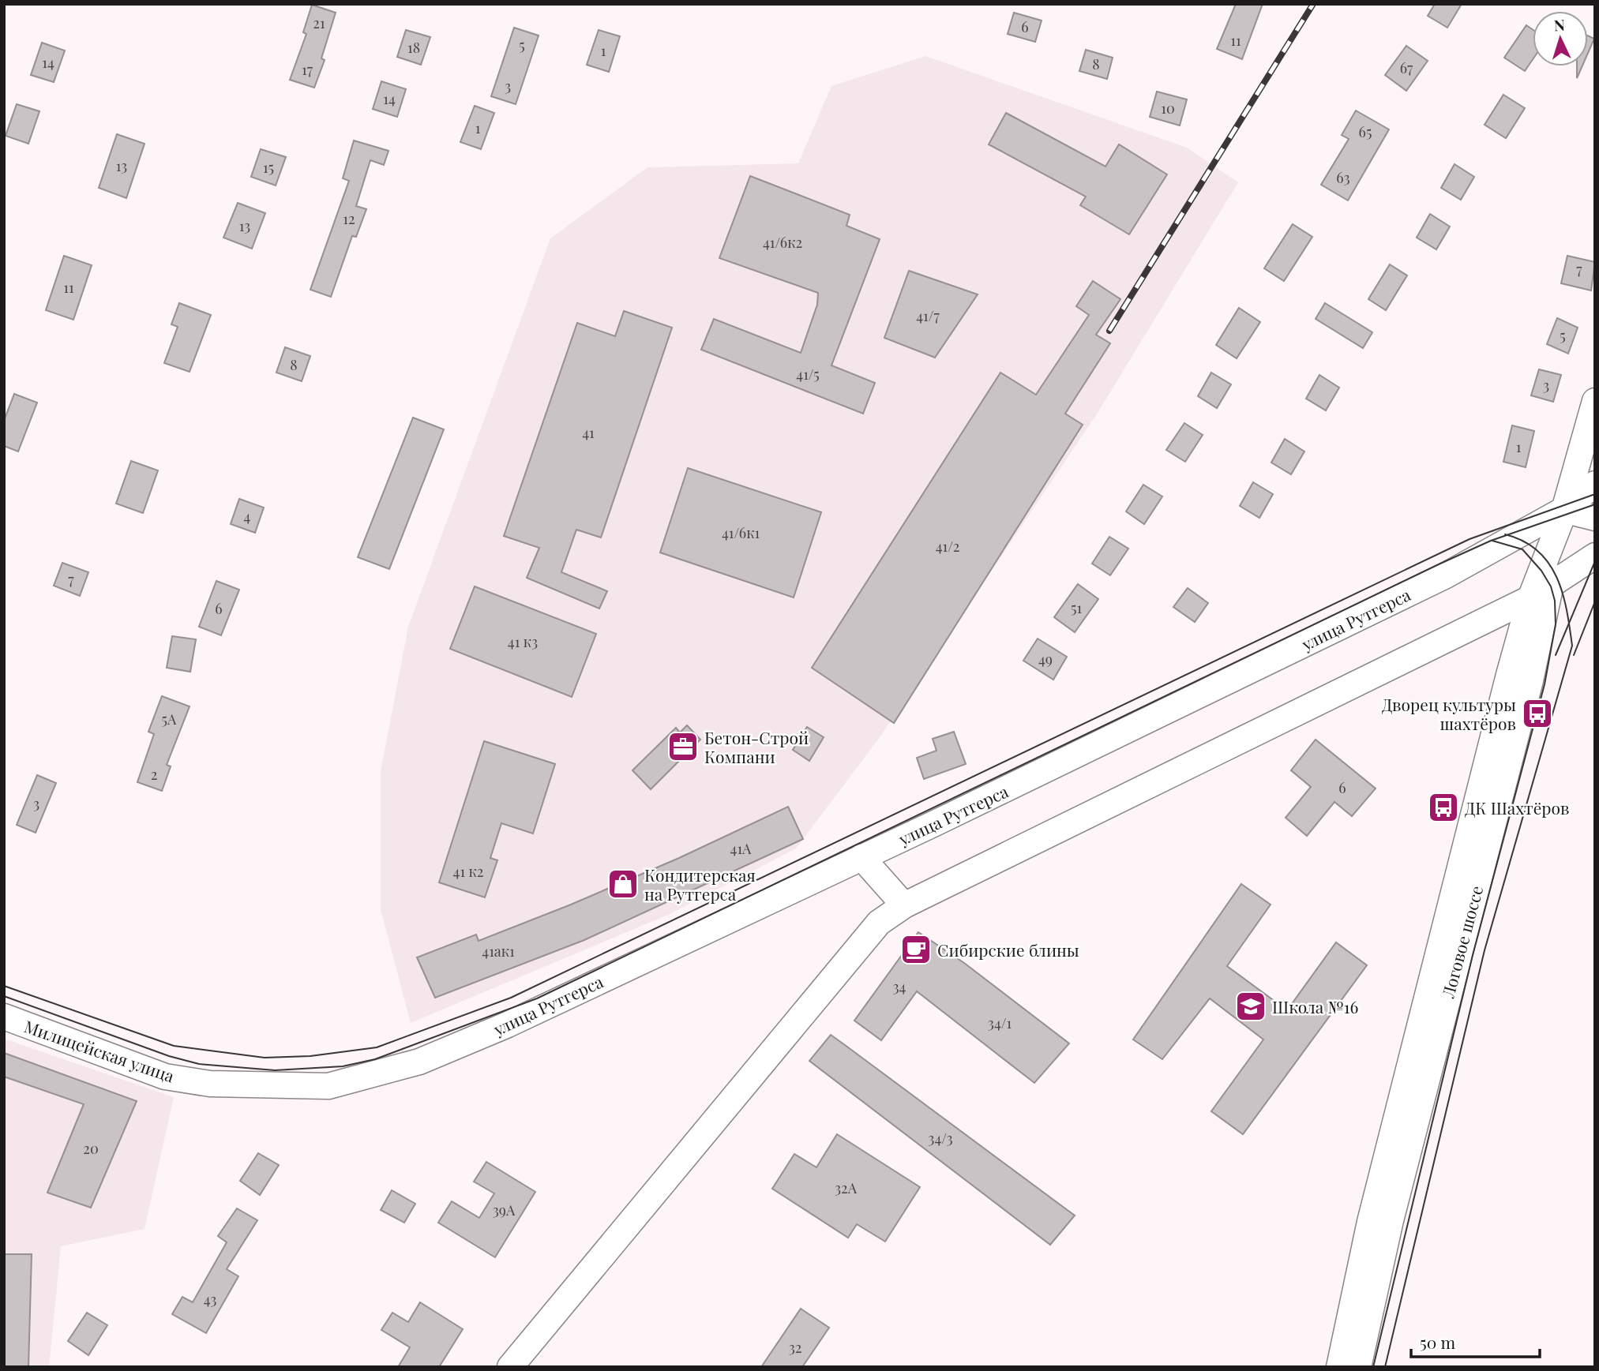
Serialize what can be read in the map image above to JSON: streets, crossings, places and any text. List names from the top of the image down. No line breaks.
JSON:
{"streets":{"main road":["улица Рутгерса","Логовое шоссе","Милицейская улица"]},"crossings":[["улица Рутгерса","Милицейская улица"]],"places":{"bus stop":["Дворец культуры шахтёров","ДК Шахтёров"],"office":["Бетон-Строй Компани"],"shop":["Кондитерская на Рутгерса"],"cafe":["Сибирские блины"],"school or university":["Школа №16"]},"house_numbers":["21","6","11","5","18","1","14","8","67","17","3","14","10","1","65","13","15","63","12","13","41/6к2","7","11","41/7","5","8","41/5","3","41","1","4","41/6к1","41/2","7","51","6","41 к3","49","5А","2","6","3","41А","41 к2","41ак1","34","34/1","34/3","20","32А","39А","43","32"],"scale_bar":"50 m","north":"top"}
